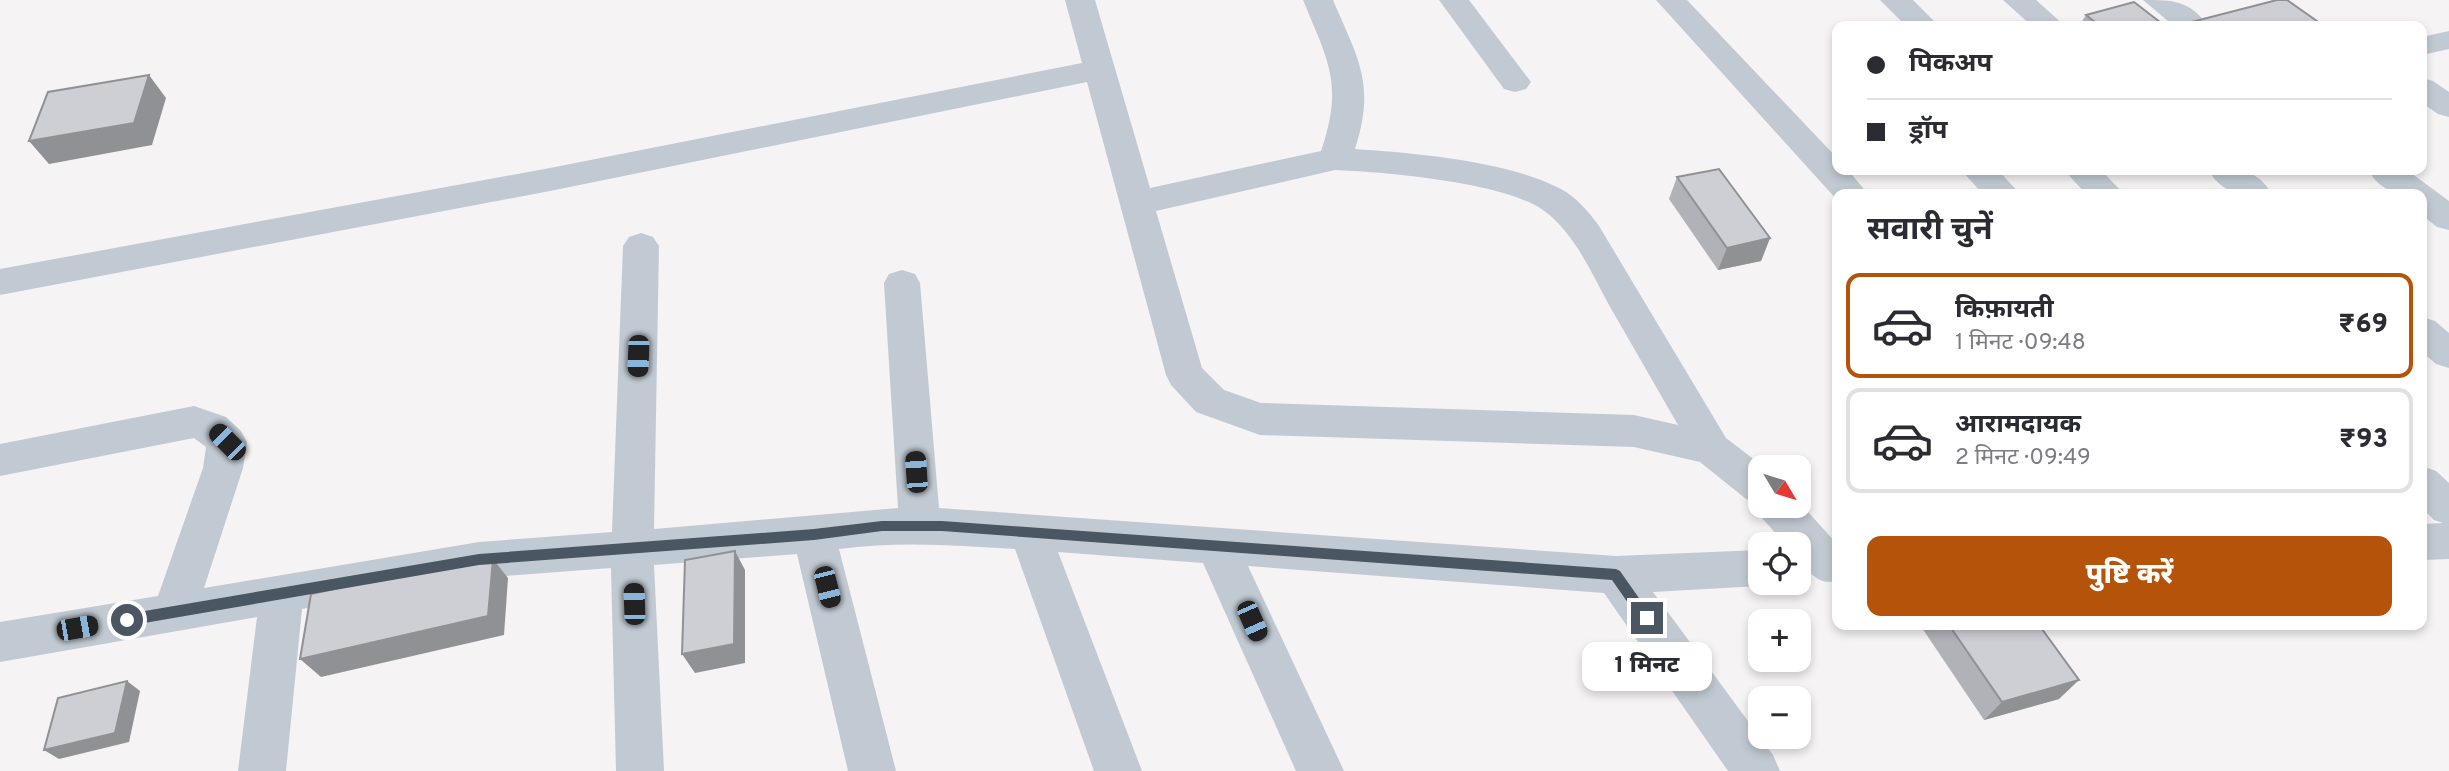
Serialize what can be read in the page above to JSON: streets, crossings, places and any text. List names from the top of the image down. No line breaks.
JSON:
{"north":"bottom right","page":{"banner":["पिकअप","ड्रॉप"],"heading":"सवारी चुनें","list":[{"name":"किफ़ायती","note":"1 मिनट · 09:48","value":"₹69"},{"name":"आरामदायक","note":"2 मिनट · 09:49","value":"₹93"}],"map_buttons":["+","−"],"buttons":"पुष्टि करें","bubble":"1 मिनट"}}
